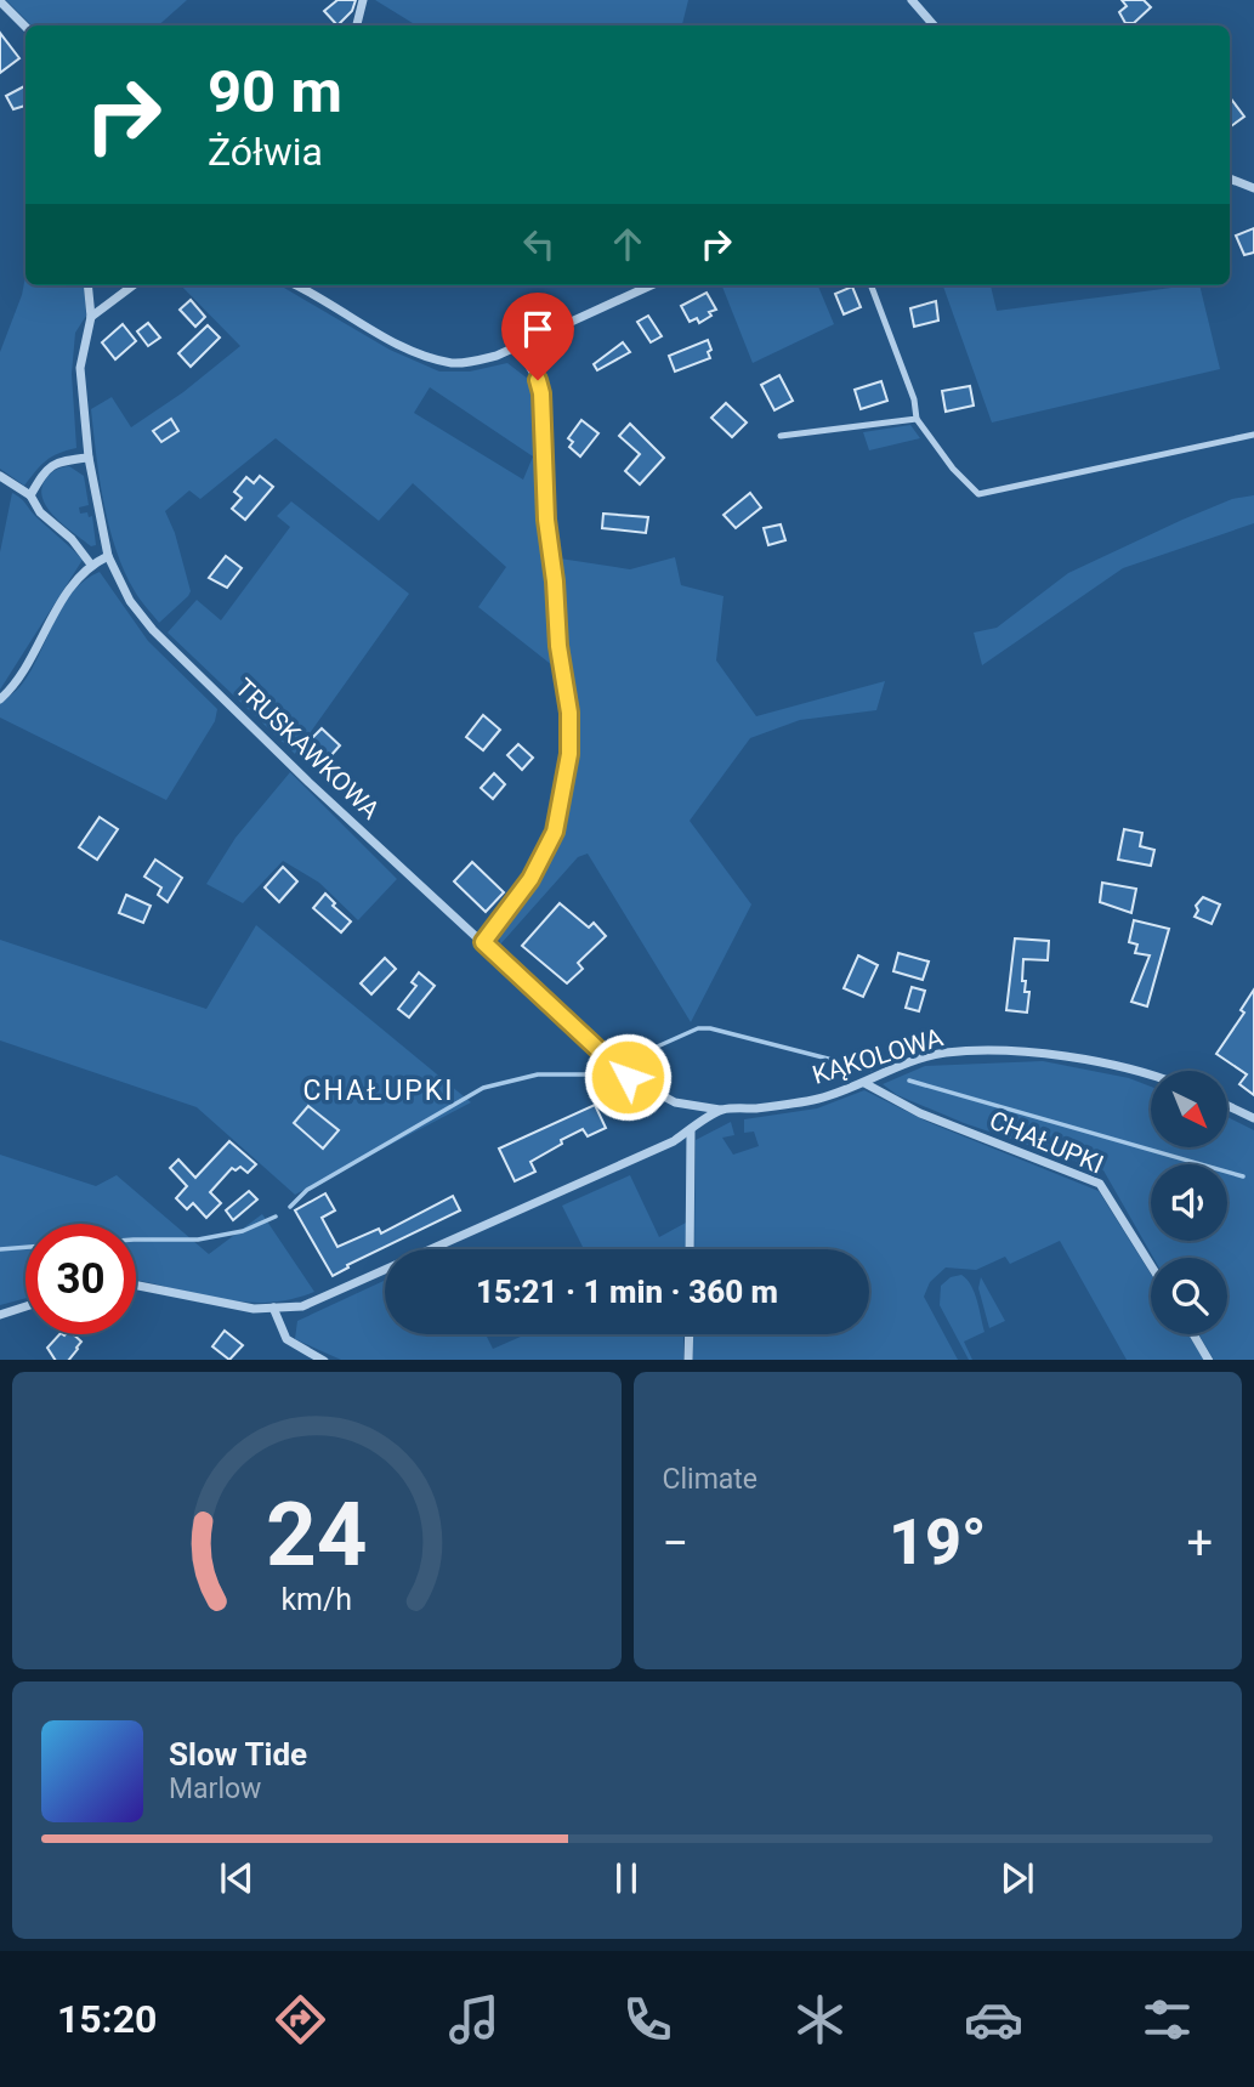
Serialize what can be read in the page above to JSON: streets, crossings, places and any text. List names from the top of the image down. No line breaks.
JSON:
{"streets":{"street":["TRUSKAWKOWA","KĄKOLOWA","CHAŁUPKI"]},"crossings":[["TRUSKAWKOWA","KĄKOLOWA"],["KĄKOLOWA","CHAŁUPKI"]],"districts":["CHAŁUPKI"],"north":"bottom right","page":{"turn":["90 m","Żółwia"],"limit":"30","trip":"15:21 · 1 min · 360 m","tile":"Climate","heat":["−","19°","+"],"song":["Slow Tide","Marlow"],"tabs":"15:20","gauge":["24","km/h"]}}
